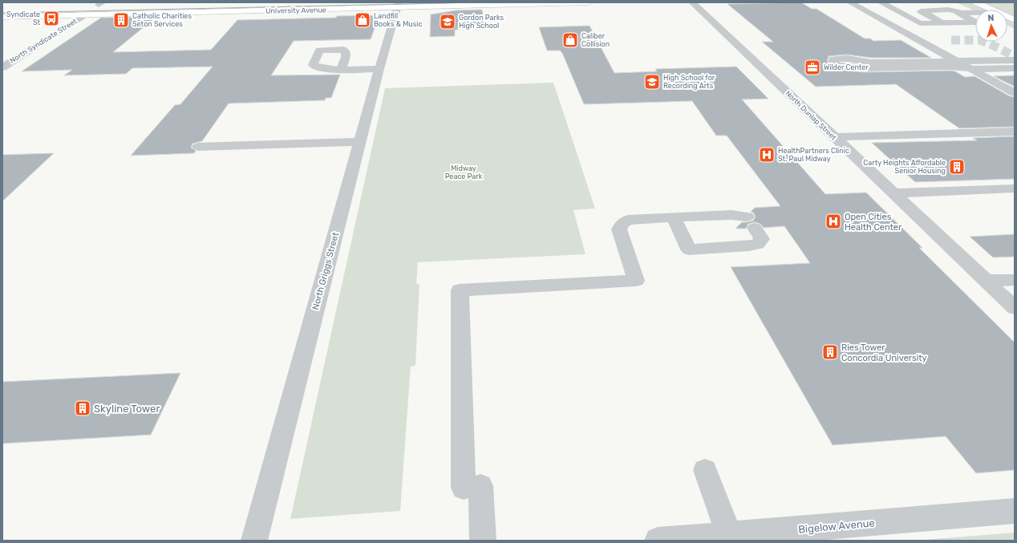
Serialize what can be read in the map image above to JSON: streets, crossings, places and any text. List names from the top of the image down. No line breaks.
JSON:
{"streets":{"main road":["University Avenue"],"street":["North Syndicate Street","North Dunlap Street","North Griggs Street","Bigelow Avenue"]},"crossings":[["University Avenue","North Syndicate Street"],["University Avenue","North Griggs Street"]],"parks":["Midway Peace Park"],"places":{"bus stop":["Syndicate St"],"building":["Catholic Charities Seton Services","Carty Heights Affordable Senior Housing","Ries Tower Concordia University","Skyline Tower"],"shop":["Landfill Books & Music","Caliber Collision"],"school or university":["Gordon Parks High School","High School for Recording Arts"],"office":["Wilder Center"],"hospital":["HealthPartners Clinic St. Paul Midway","Open Cities Health Center"]},"north":"top"}
